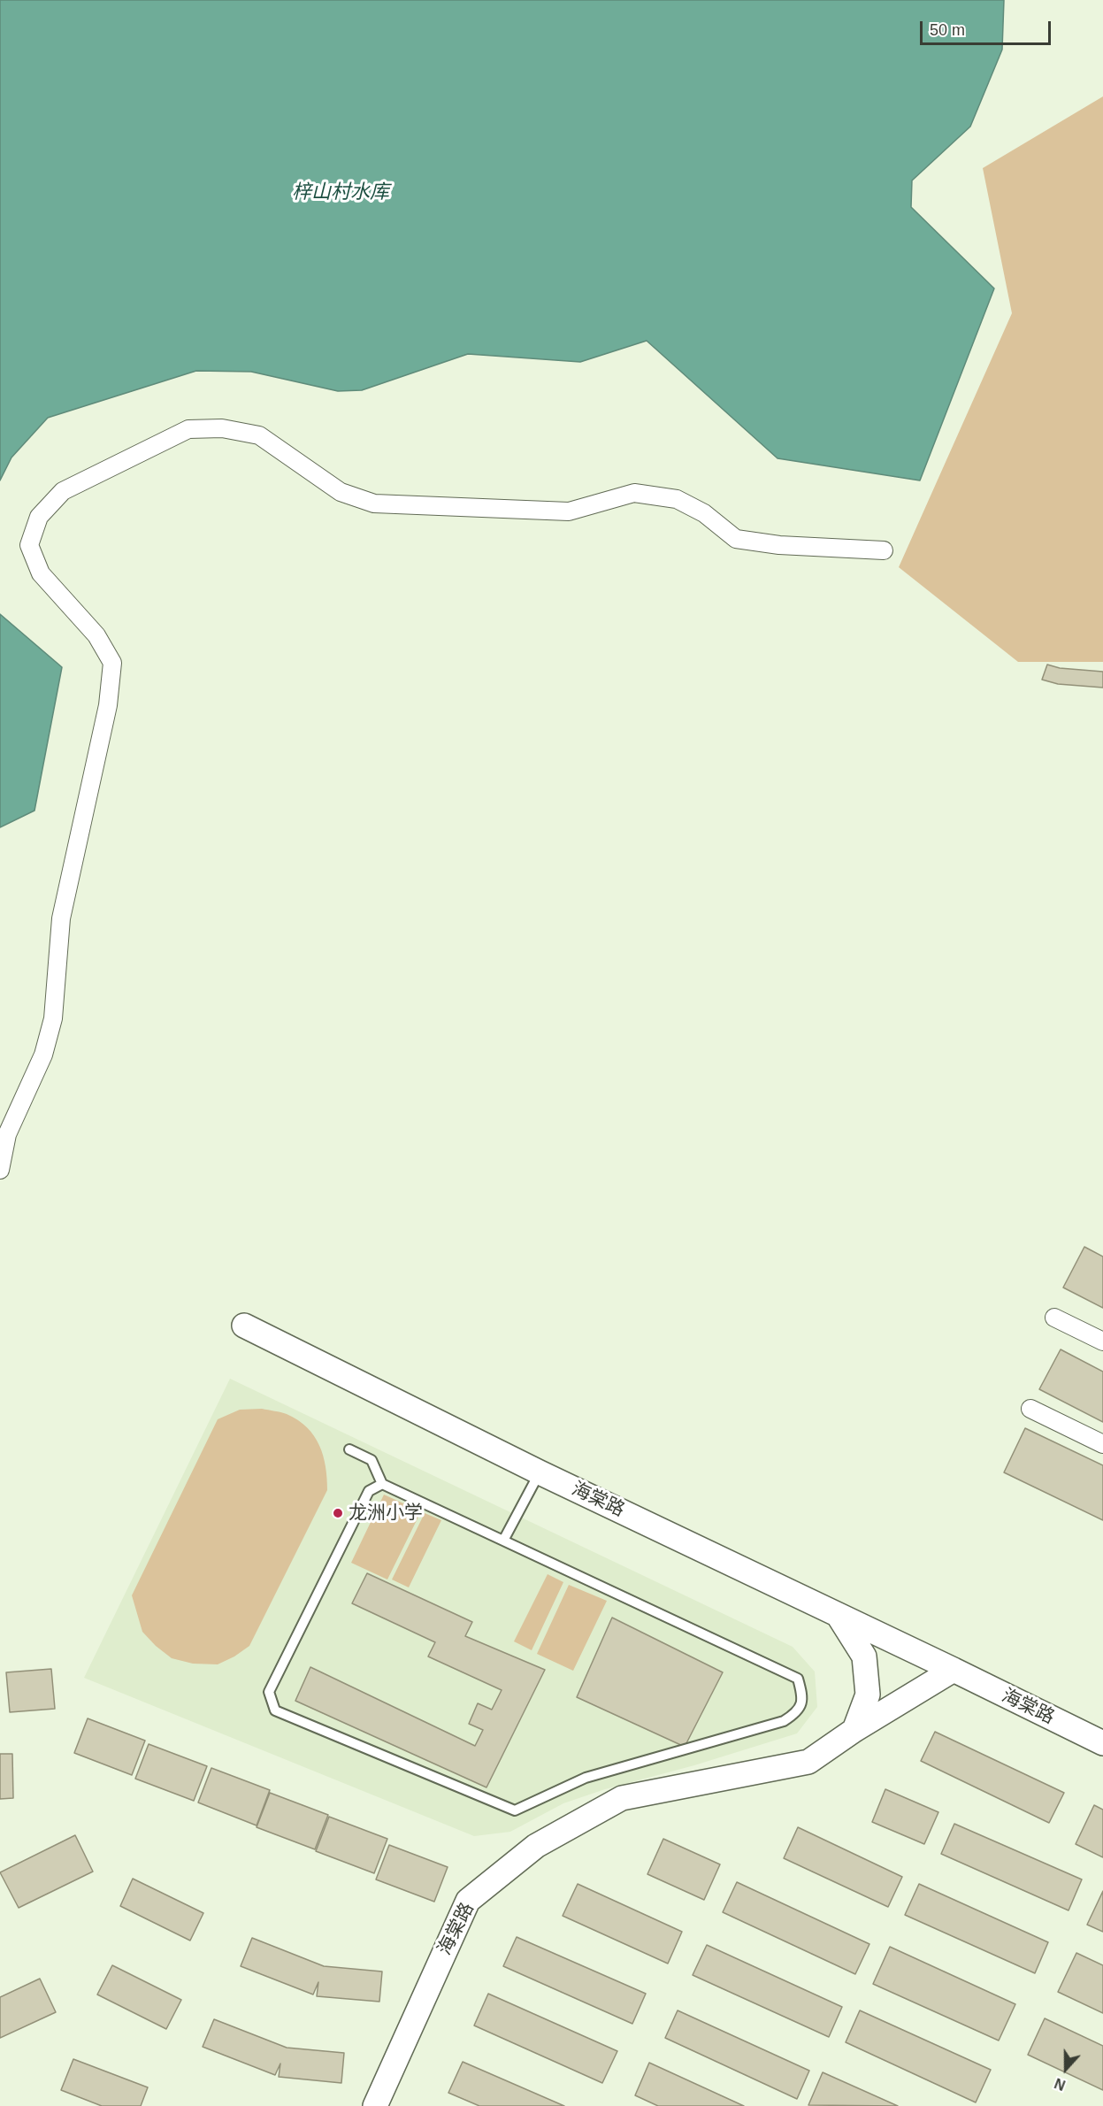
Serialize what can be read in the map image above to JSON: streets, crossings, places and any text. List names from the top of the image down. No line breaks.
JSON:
{"streets":{"street":["海棠路"]},"water":["梓山村水库"],"places":["龙洲小学"],"scale_bar":"50 m","north":"bottom"}
